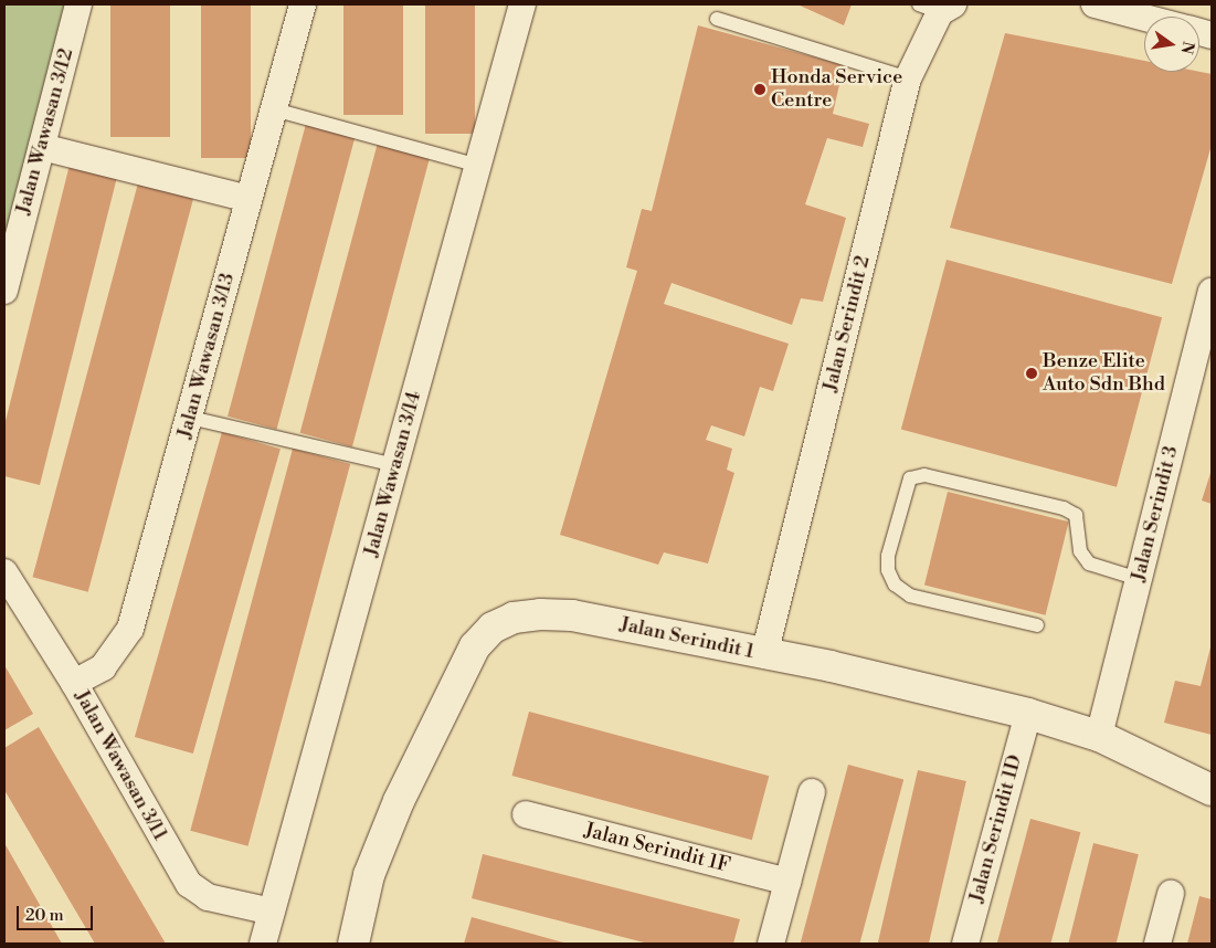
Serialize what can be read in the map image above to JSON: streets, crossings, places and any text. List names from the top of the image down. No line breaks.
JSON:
{"streets":{"street":["Jalan Wawasan 3/12","Jalan Serindit 2","Jalan Wawasan 3/13","Jalan Wawasan 3/14","Jalan Serindit 3","Jalan Serindit 1","Jalan Wawasan 3/11","Jalan Serindit 1D","Jalan Serindit 1F"]},"crossings":[["Jalan Serindit 2","Jalan Serindit 1"],["Jalan Wawasan 3/13","Jalan Wawasan 3/11"],["Jalan Wawasan 3/14","Jalan Wawasan 3/11"],["Jalan Serindit 3","Jalan Serindit 1"],["Jalan Serindit 1","Jalan Serindit 1D"]],"places":["Honda Service Centre","Benze Elite Auto Sdn Bhd"],"scale_bar":"20 m","north":"right"}
